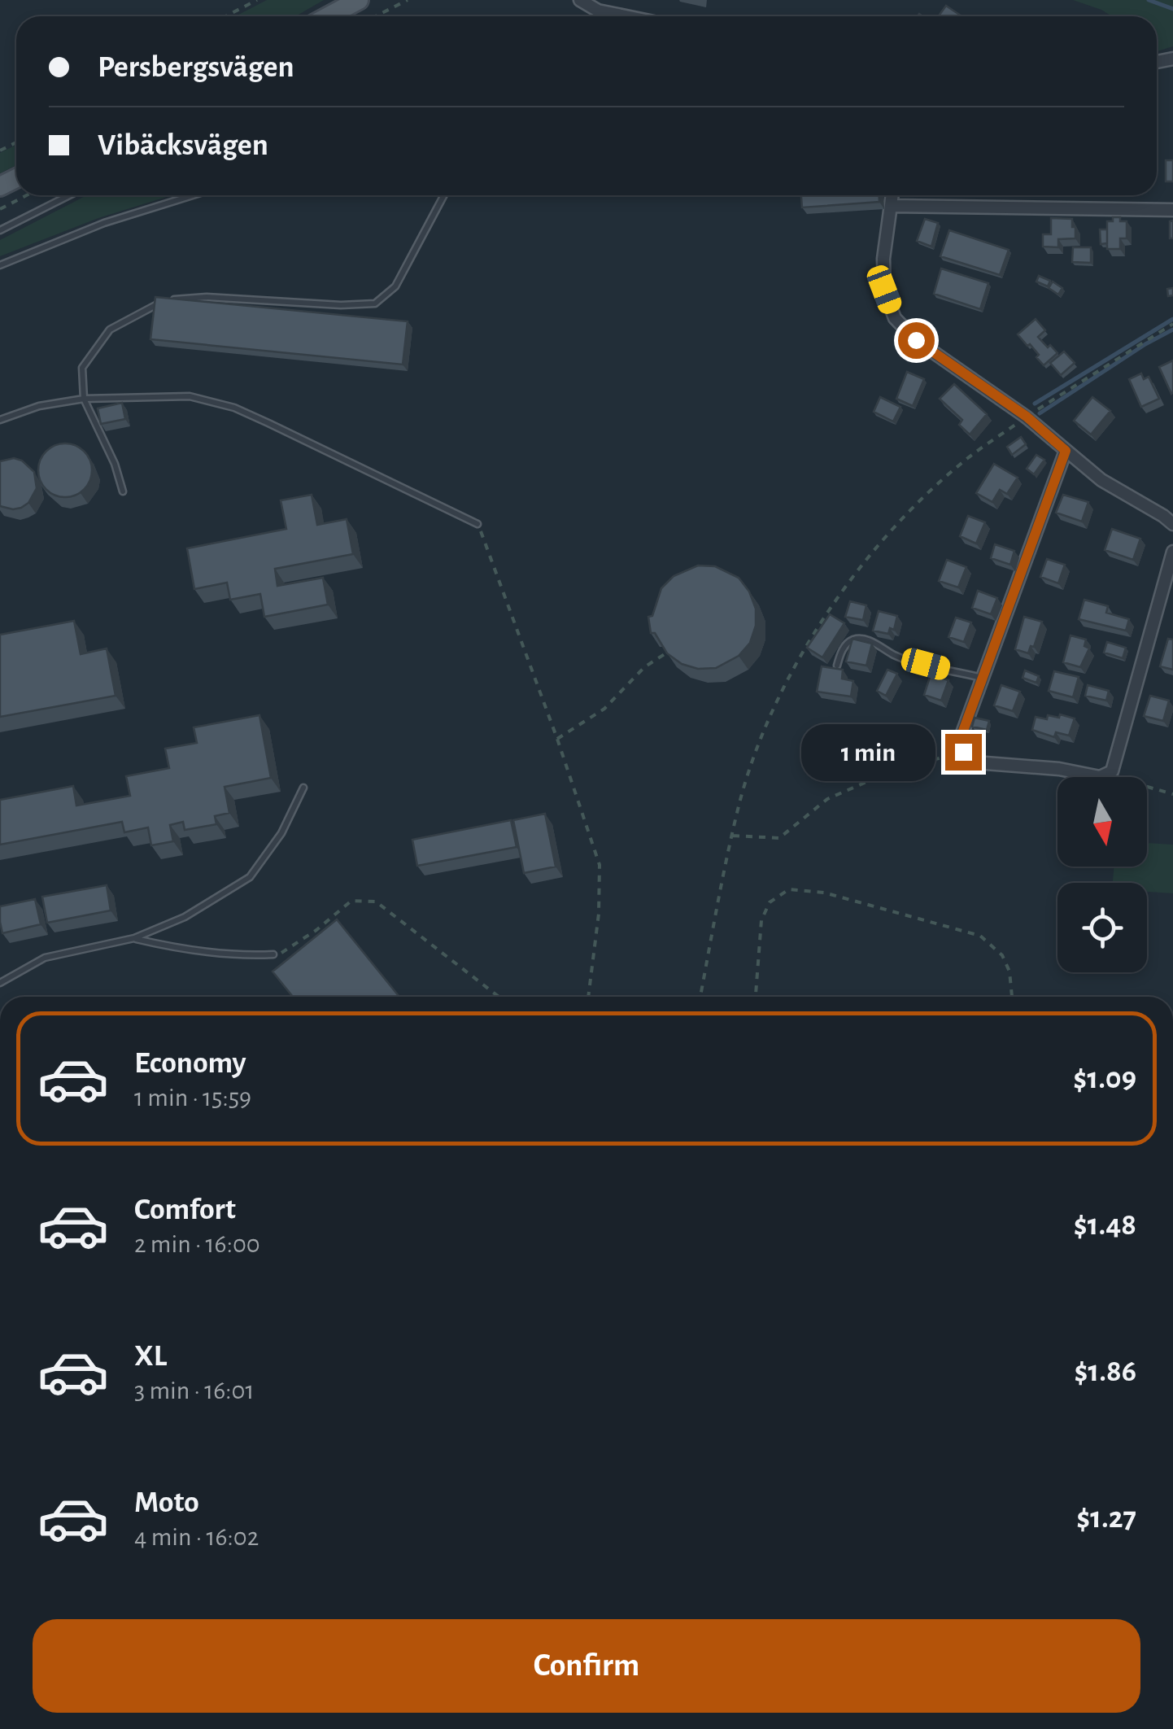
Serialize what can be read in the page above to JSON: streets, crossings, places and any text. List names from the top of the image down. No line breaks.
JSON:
{"north":"bottom","page":{"banner":["Persbergsvägen","Vibäcksvägen"],"bubble":"1 min","list":[{"name":"Economy","note":"1 min · 15:59","value":"$1.09"},{"name":"Comfort","note":"2 min · 16:00","value":"$1.48"},{"name":"XL","note":"3 min · 16:01","value":"$1.86"},{"name":"Moto","note":"4 min · 16:02","value":"$1.27"}],"buttons":"Confirm"}}
